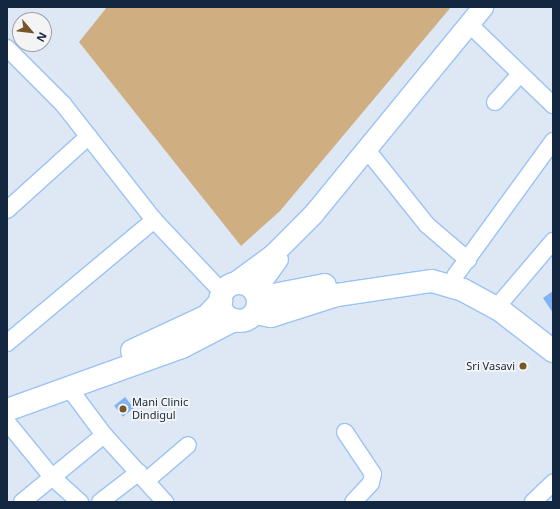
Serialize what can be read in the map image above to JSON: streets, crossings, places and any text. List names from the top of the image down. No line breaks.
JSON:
{"places":["Sri Vasavi","Mani Clinic Dindigul"],"north":"bottom right"}
